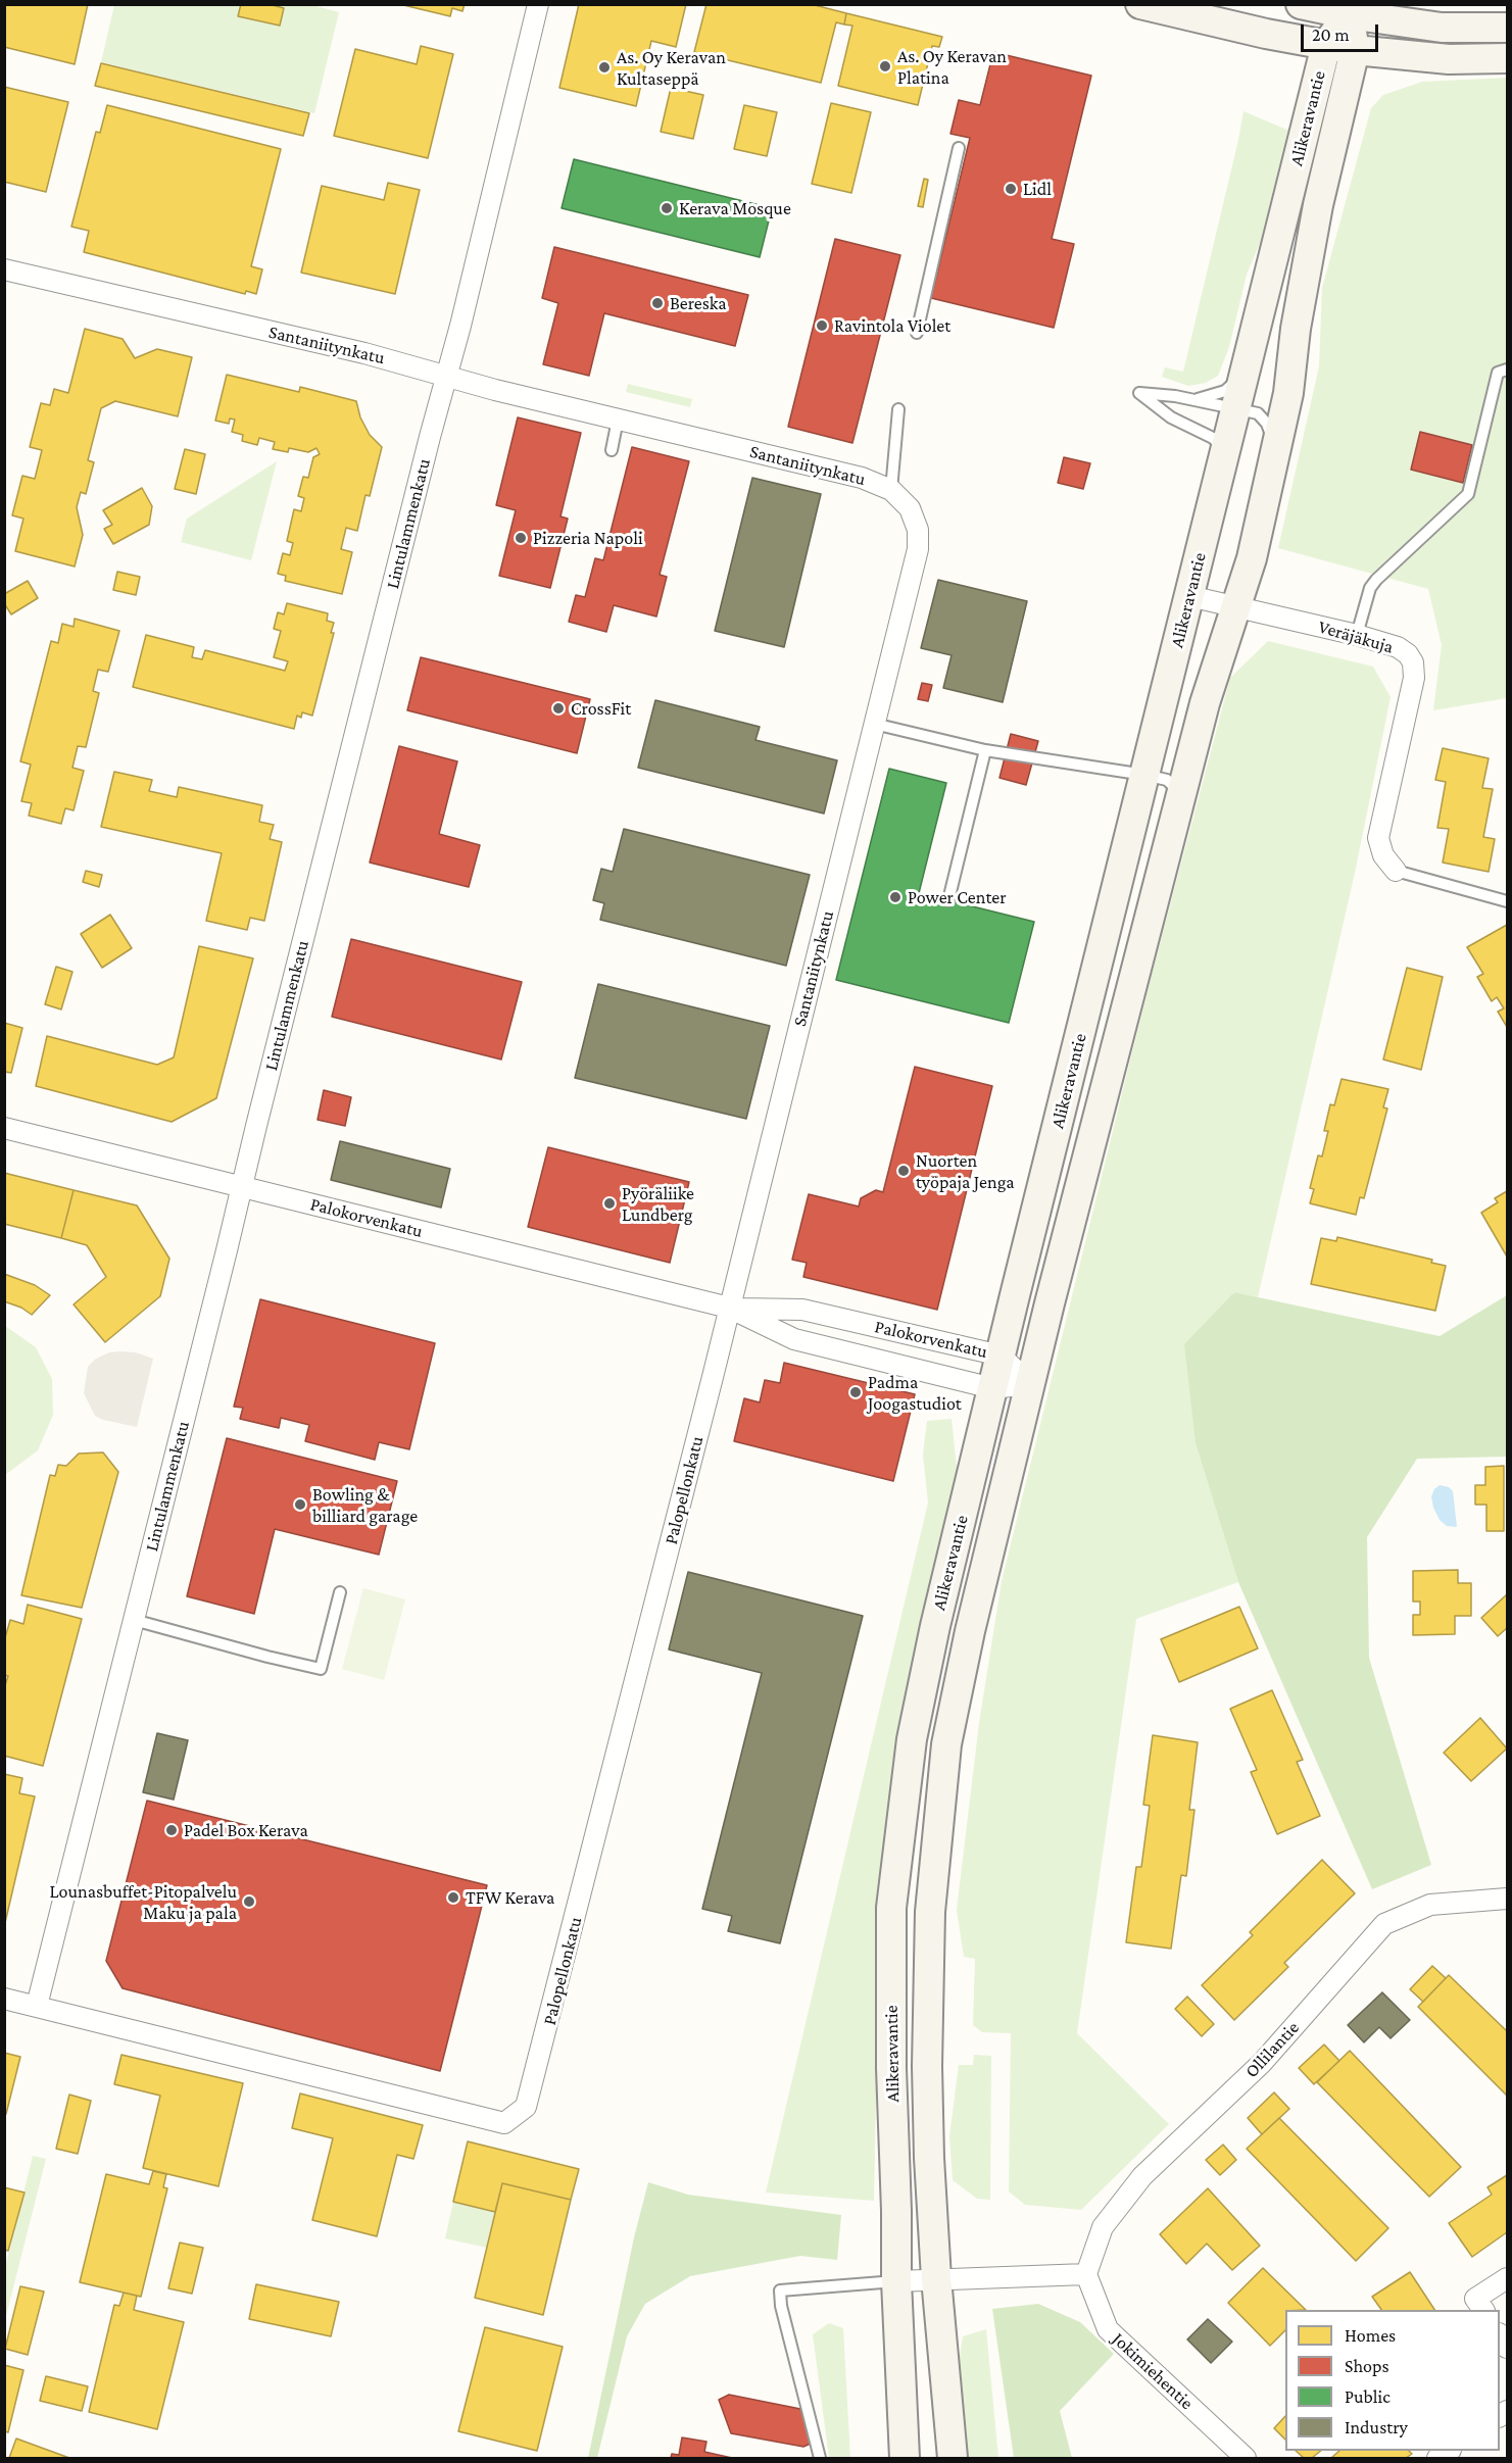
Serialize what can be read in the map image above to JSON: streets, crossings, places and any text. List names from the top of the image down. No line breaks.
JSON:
{"streets":{"main road":["Alikeravantie"],"street":["Santaniitynkatu","Lintulammenkatu","Veräjäkuja","Palokorvenkatu","Palopellonkatu","Ollilantie","Jokimiehentie"]},"crossings":[["Alikeravantie","Veräjäkuja"],["Alikeravantie","Palokorvenkatu"],["Santaniitynkatu","Lintulammenkatu"],["Santaniitynkatu","Palokorvenkatu"],["Santaniitynkatu","Palopellonkatu"],["Lintulammenkatu","Palokorvenkatu"],["Lintulammenkatu","Palopellonkatu"],["Palokorvenkatu","Palopellonkatu"],["Ollilantie","Jokimiehentie"]],"places":["As. Oy Keravan Platina","As. Oy Keravan Kultaseppä","Lidl","Kerava Mosque","Bereska","Ravintola Violet","Pizzeria Napoli","CrossFit","Power Center","Nuorten työpaja Jenga","Pyöräliike Lundberg","Padma Joogastudiot","Bowling & billiard garage","Padel Box Kerava","TFW Kerava","Lounasbuffet-Pitopalvelu Maku ja pala"],"legend":["Homes","Shops","Public","Industry"],"scale_bar":"20 m"}
